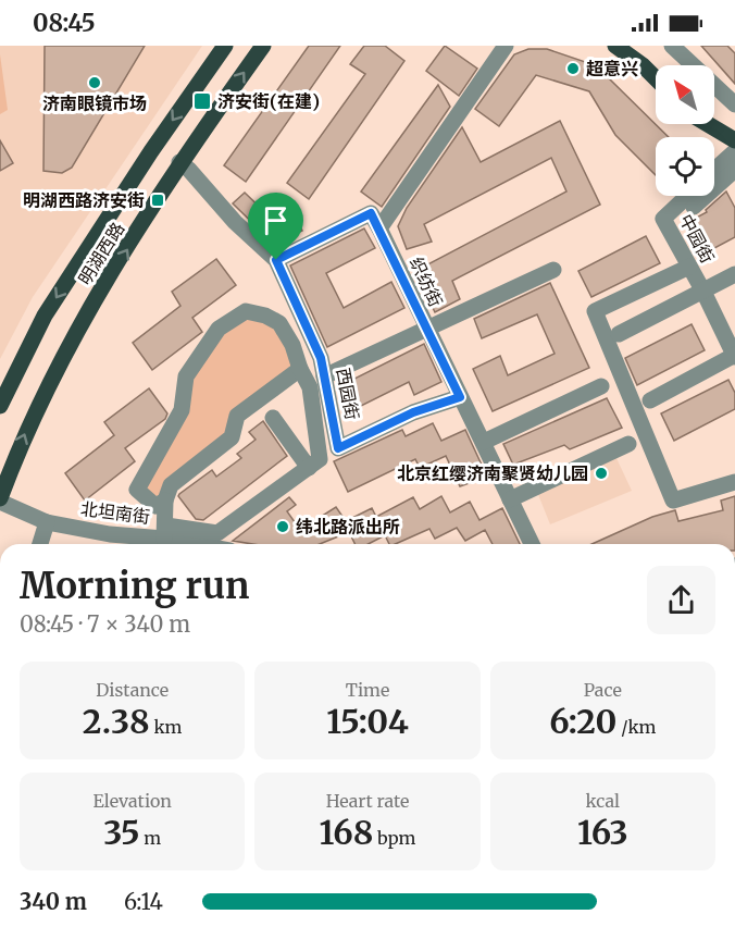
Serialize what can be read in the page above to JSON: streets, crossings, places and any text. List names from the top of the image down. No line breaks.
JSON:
{"streets":{"main road":["明湖西路"],"street":["中园街","织纺街","西园街","北坦南街"]},"crossings":[["明湖西路","西园街"],["明湖西路","北坦南街"],["织纺街","西园街"]],"places":{"other":["超意兴","济南眼镜市场","北京红缨济南聚贤幼儿园","纬北路派出所"],"transit":["济安街(在建)","明湖西路济安街"]},"north":"top left","page":{"status":"08:45","heading":["Morning run","08:45 · 7 × 340 m"],"stats":[["Distance","2.38 km"],["Time","15:04"],["Pace","6:20 /km"],["Elevation","35 m"],["Heart rate","168 bpm"],["kcal","163"]],"list":[{"name":"340 m","note":"6:14"}]}}
